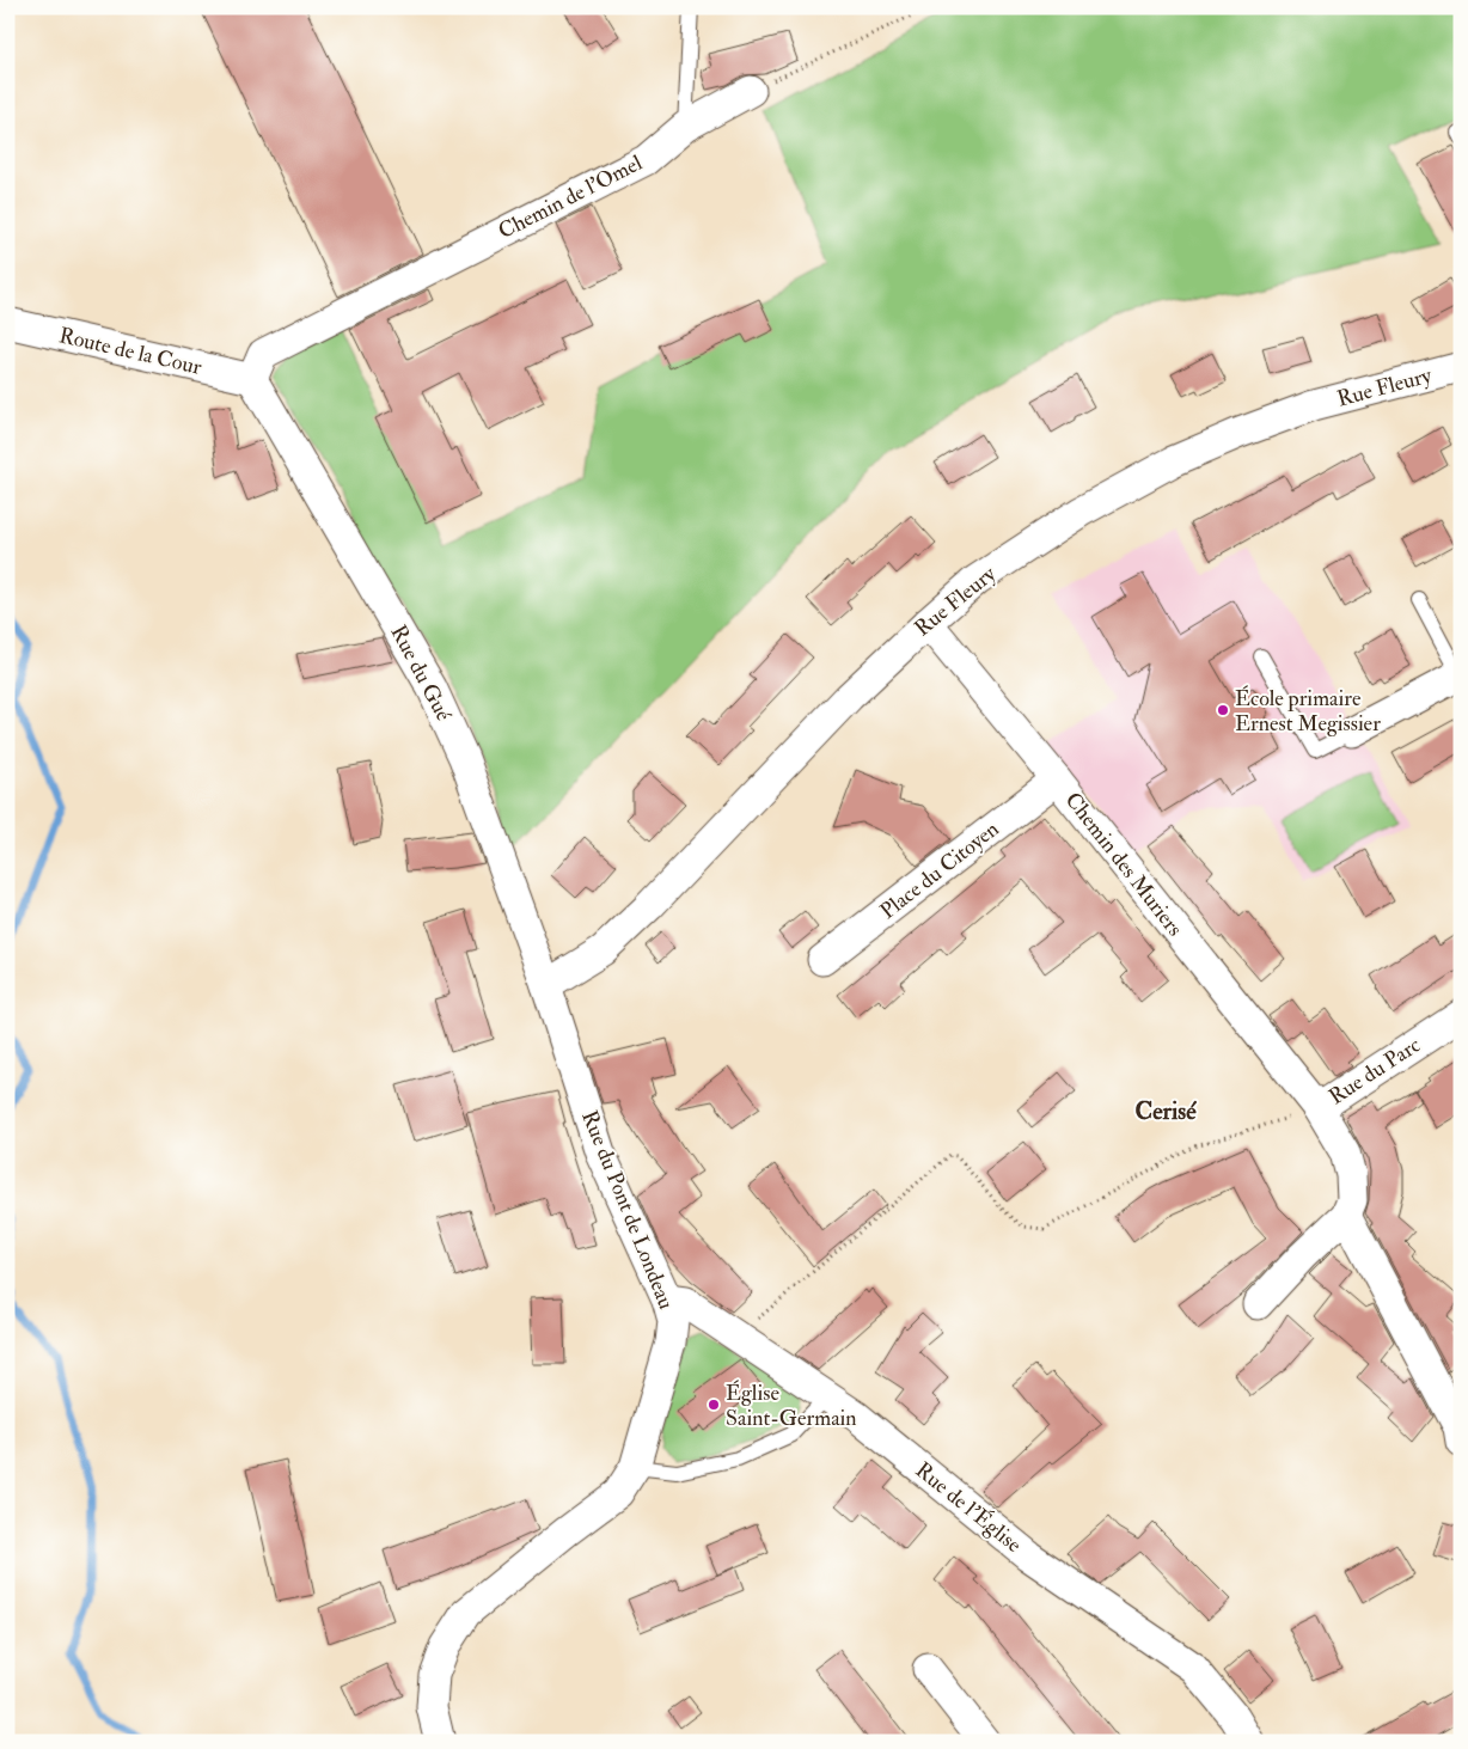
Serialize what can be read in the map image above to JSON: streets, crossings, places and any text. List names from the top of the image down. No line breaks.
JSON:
{"streets":{"street":["Chemin de l'Omel","Route de la Cour","Rue Fleury","Rue du Gué","Chemin des Muriers","Place du Citoyen","Rue du Parc","Rue du Pont de Londeau","Rue de l'Église"]},"crossings":[["Chemin de l'Omel","Route de la Cour"],["Chemin de l'Omel","Rue du Gué"],["Route de la Cour","Rue du Gué"],["Rue Fleury","Rue du Gué"],["Rue Fleury","Chemin des Muriers"],["Rue Fleury","Rue du Pont de Londeau"],["Rue du Gué","Rue du Pont de Londeau"],["Chemin des Muriers","Place du Citoyen"],["Chemin des Muriers","Rue du Parc"],["Rue du Pont de Londeau","Rue de l'Église"]],"districts":["Cerisé"],"places":["École primaire Ernest Megissier","Église Saint-Germain"]}
